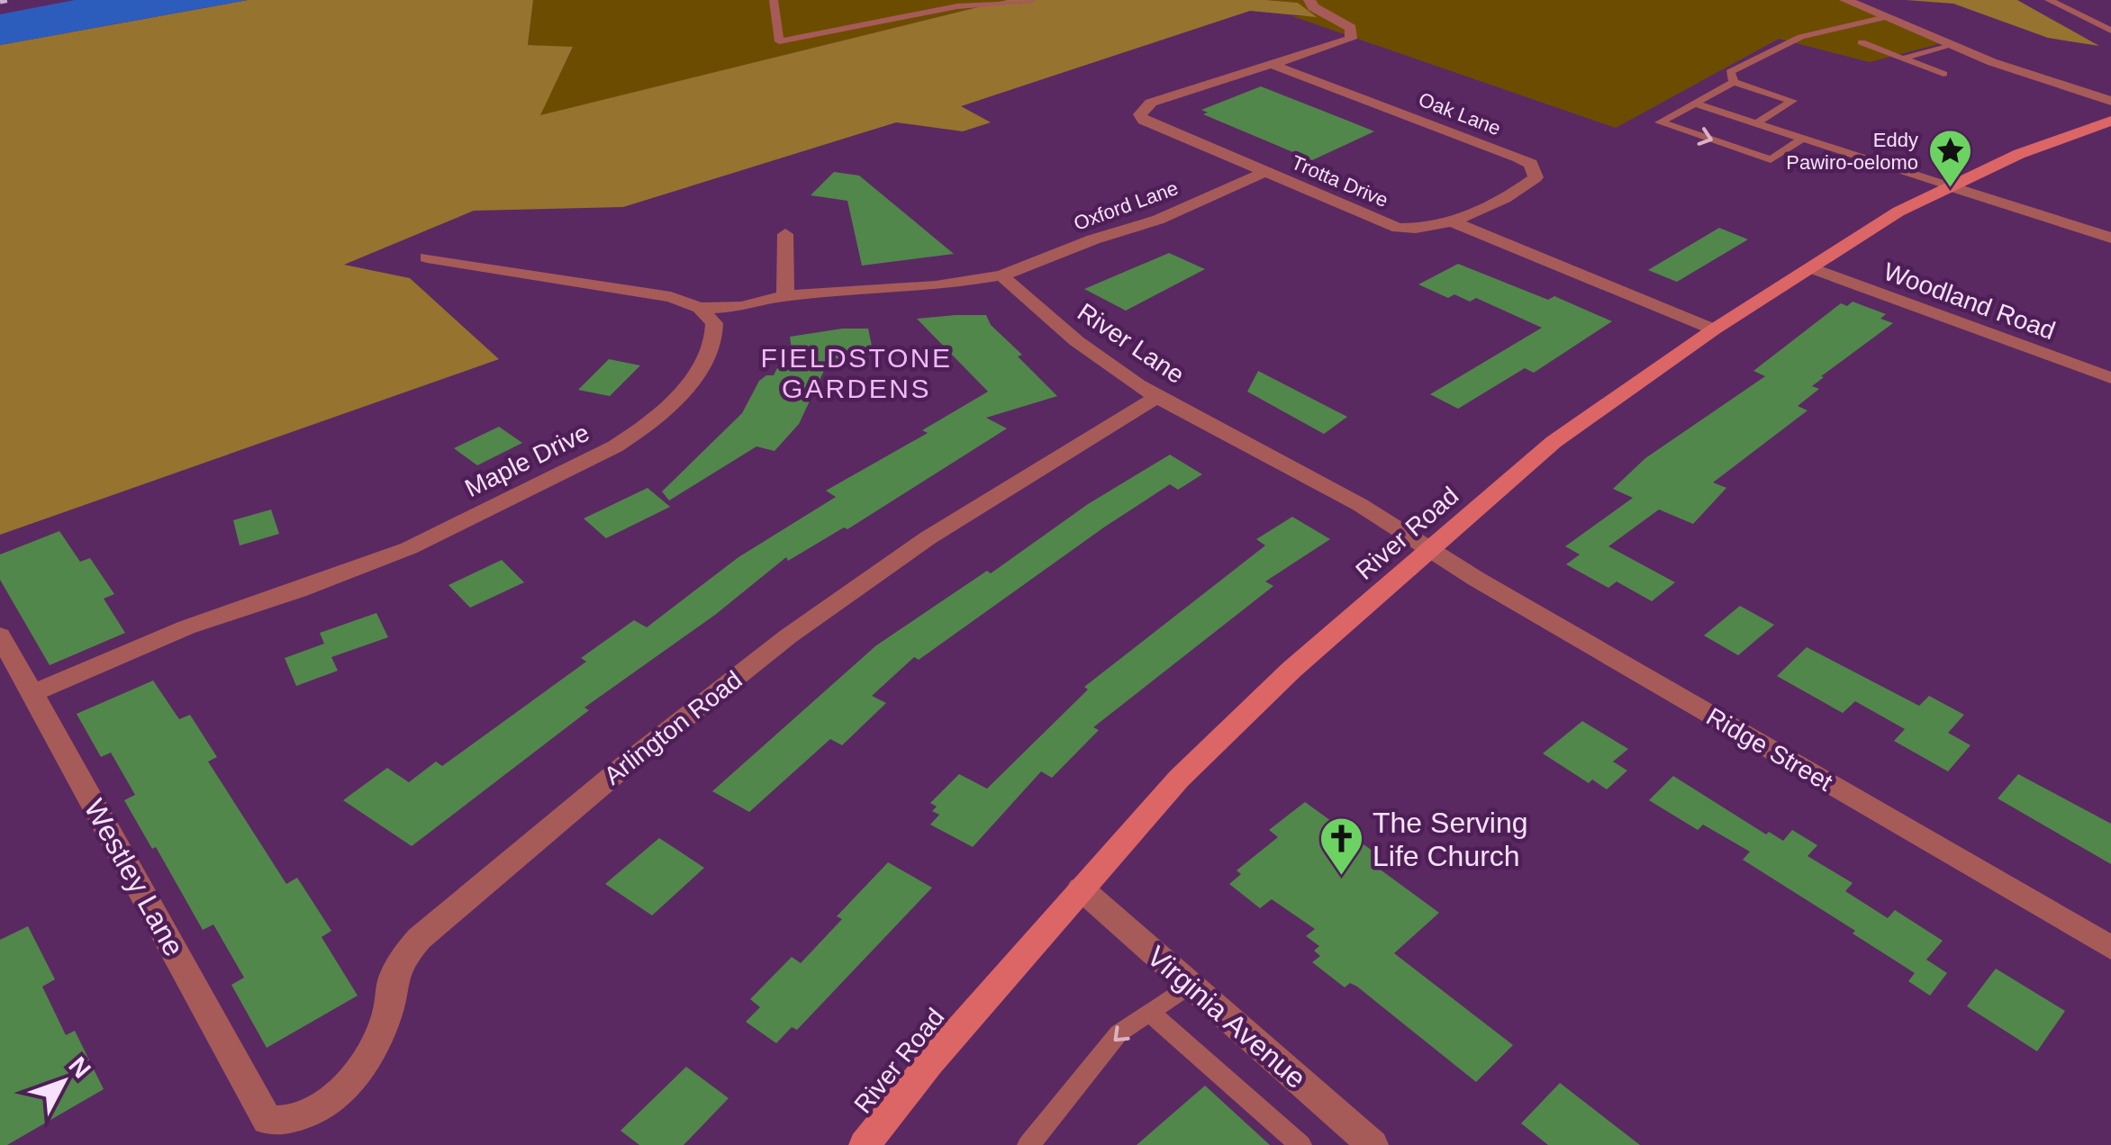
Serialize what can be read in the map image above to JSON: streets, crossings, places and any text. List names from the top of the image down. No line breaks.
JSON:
{"streets":{"main road":["River Road"],"street":["Oak Lane","Trotta Drive","Oxford Lane","Woodland Road","River Lane","Maple Drive","Arlington Road","Ridge Street","Westley Lane","Virginia Avenue"]},"crossings":[["Oak Lane","Trotta Drive"],["Trotta Drive","Oxford Lane"],["Trotta Drive","River Road"],["Oxford Lane","River Lane"],["Woodland Road","River Road"],["River Lane","River Road"],["River Lane","Arlington Road"],["River Lane","Ridge Street"],["Maple Drive","Westley Lane"],["River Road","Ridge Street"],["River Road","Virginia Avenue"],["Arlington Road","Westley Lane"]],"districts":["FIELDSTONE GARDENS"],"places":{"place":["Eddy Pawiro-oelomo"],"church":["The Serving Life Church"]},"north":"top right"}
